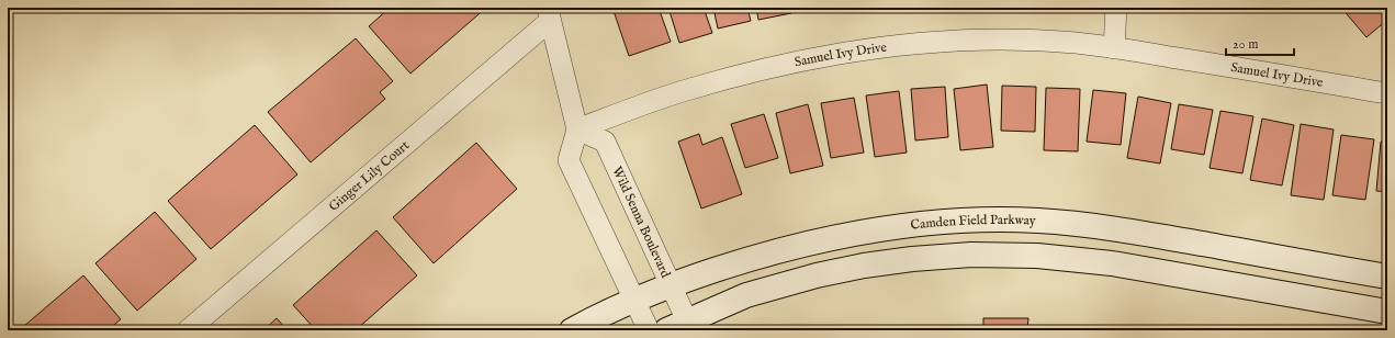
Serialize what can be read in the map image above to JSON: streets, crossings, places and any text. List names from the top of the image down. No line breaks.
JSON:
{"streets":{"street":["Samuel Ivy Drive","Ginger Lily Court","Wild Senna Boulevard","Camden Field Parkway"]},"crossings":[["Samuel Ivy Drive","Wild Senna Boulevard"],["Wild Senna Boulevard","Camden Field Parkway"]],"scale_bar":"20 m"}
